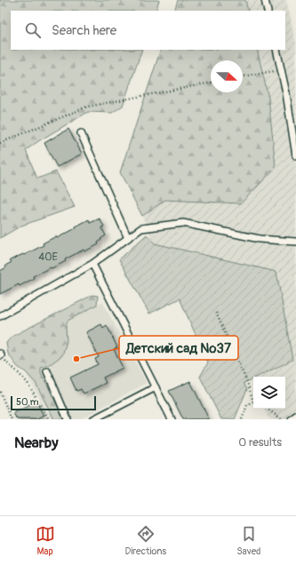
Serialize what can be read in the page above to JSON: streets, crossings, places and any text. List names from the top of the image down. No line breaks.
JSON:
{"places":["Детский сад №37"],"house_numbers":["40Е"],"scale_bar":"50 m","north":"right","page":{"search":"Search here","scale":"50 m","heading":["Nearby","0 results"],"nav":["Map","Directions","Saved"]}}
